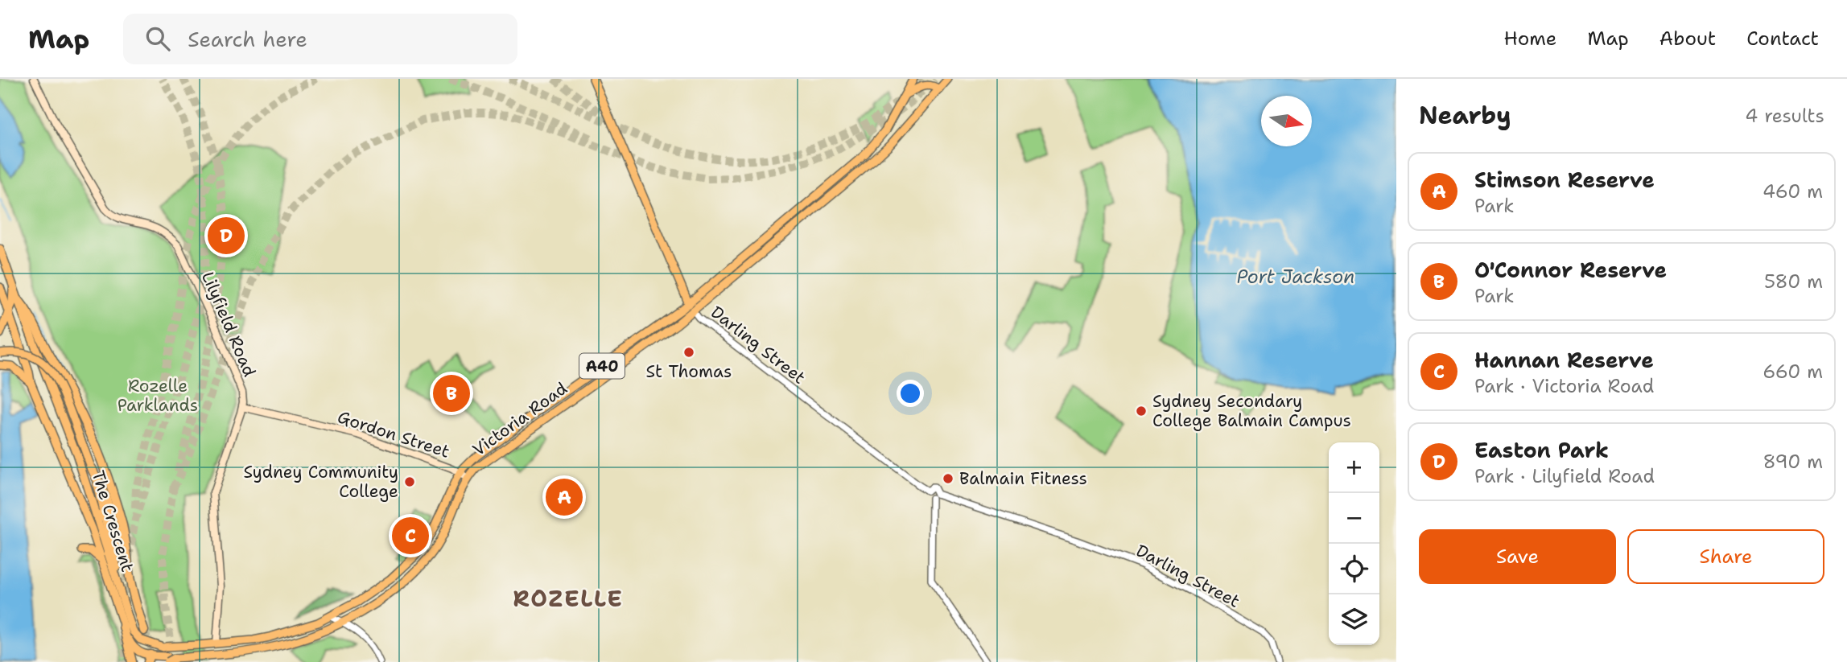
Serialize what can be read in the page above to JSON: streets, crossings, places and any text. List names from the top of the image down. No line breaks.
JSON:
{"streets":{"main road":["Lilyfield Road","Darling Street","A40","Victoria Road","Gordon Street","The Crescent"]},"crossings":[["Lilyfield Road","Victoria Road"],["Lilyfield Road","Gordon Street"],["Darling Street","Victoria Road"],["Victoria Road","Gordon Street"],["Victoria Road","The Crescent"]],"districts":["ROZELLE"],"water":["Port Jackson"],"parks":["Rozelle Parklands"],"places":["St Thomas","Sydney Secondary College Balmain Campus","Balmain Fitness","Sydney Community College"],"north":"right","page":{"header":"Map","search":"Search here","nav":["Home","Map","About","Contact"],"heading":["Nearby","4 results"],"list":[{"mark":"A","name":"Stimson Reserve","note":"Park","value":"460 m"},{"mark":"B","name":"O'Connor Reserve","note":"Park","value":"580 m"},{"mark":"C","name":"Hannan Reserve","note":"Park · Victoria Road","value":"660 m"},{"mark":"D","name":"Easton Park","note":"Park · Lilyfield Road","value":"890 m"}],"pins":["D","B","A","C"],"map_buttons":["+","−"],"buttons":["Save","Share"]}}
